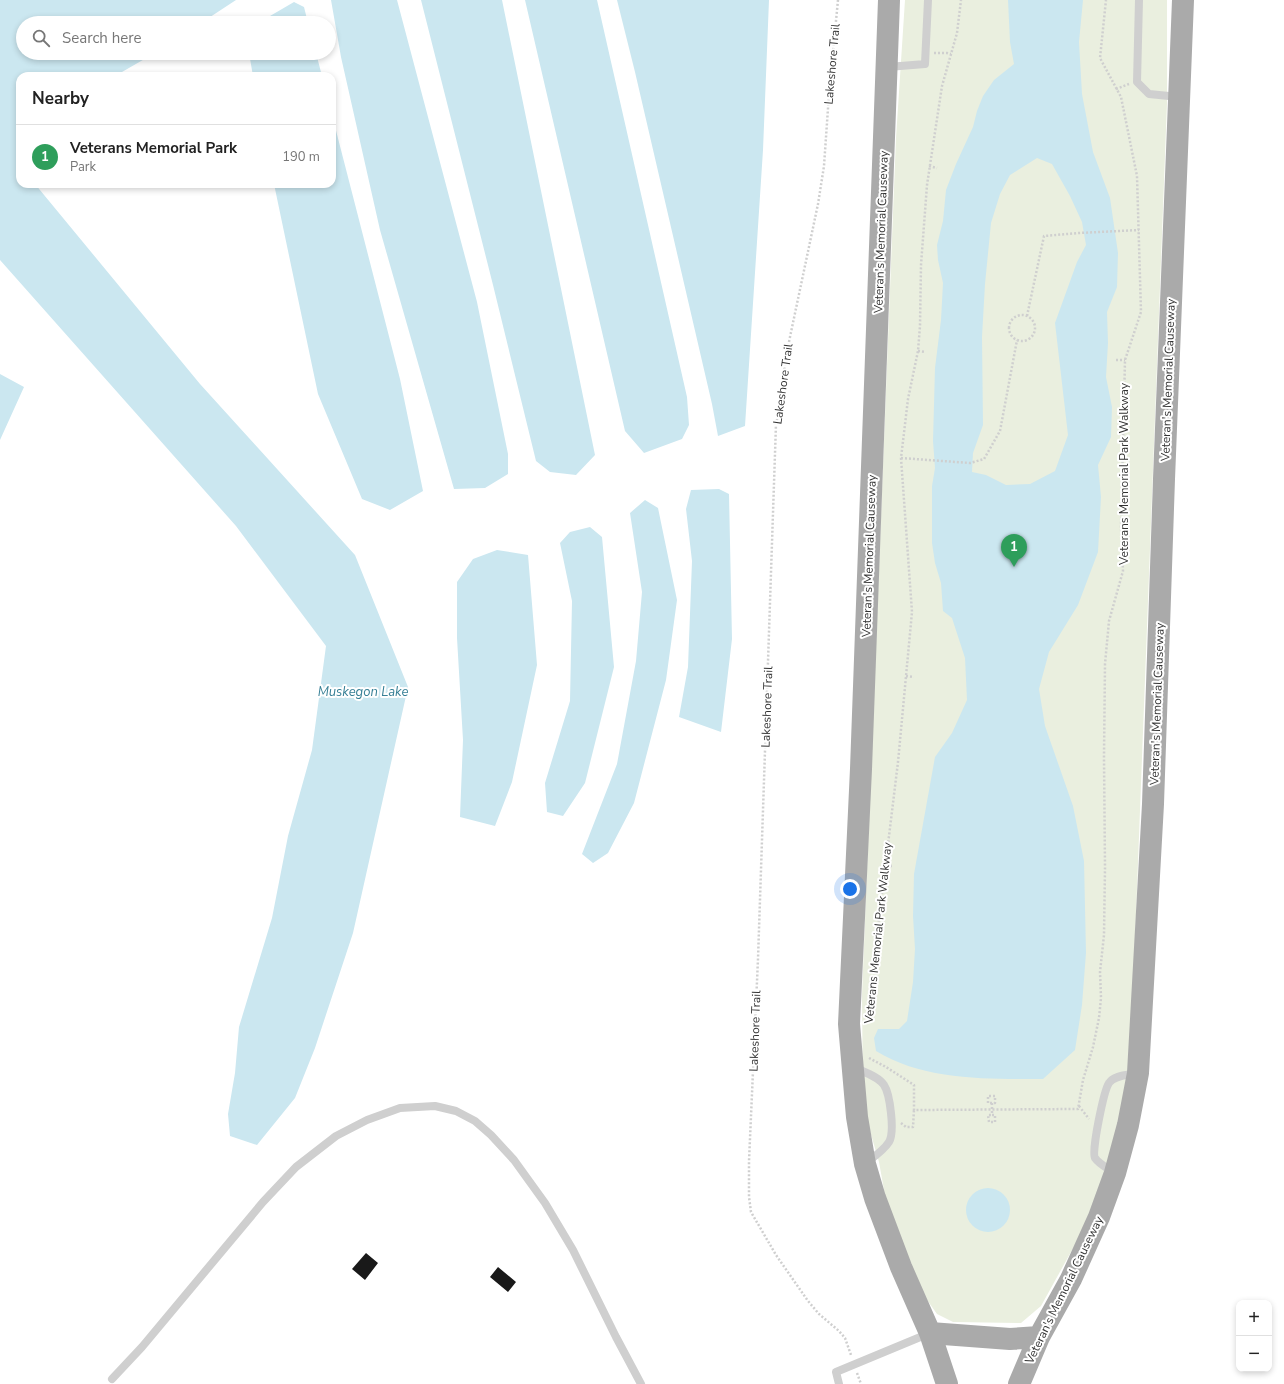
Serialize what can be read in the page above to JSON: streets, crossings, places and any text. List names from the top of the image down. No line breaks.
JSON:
{"streets":{"main road":["Veteran's Memorial Causeway"],"path":["Lakeshore Trail","Veterans Memorial Park Walkway"]},"water":["Muskegon Lake"],"page":{"search":"Search here","heading":"Nearby","list":[{"mark":"1","name":"Veterans Memorial Park","note":"Park","value":"190 m"}],"pins":"1","map_buttons":["+","−"]}}
